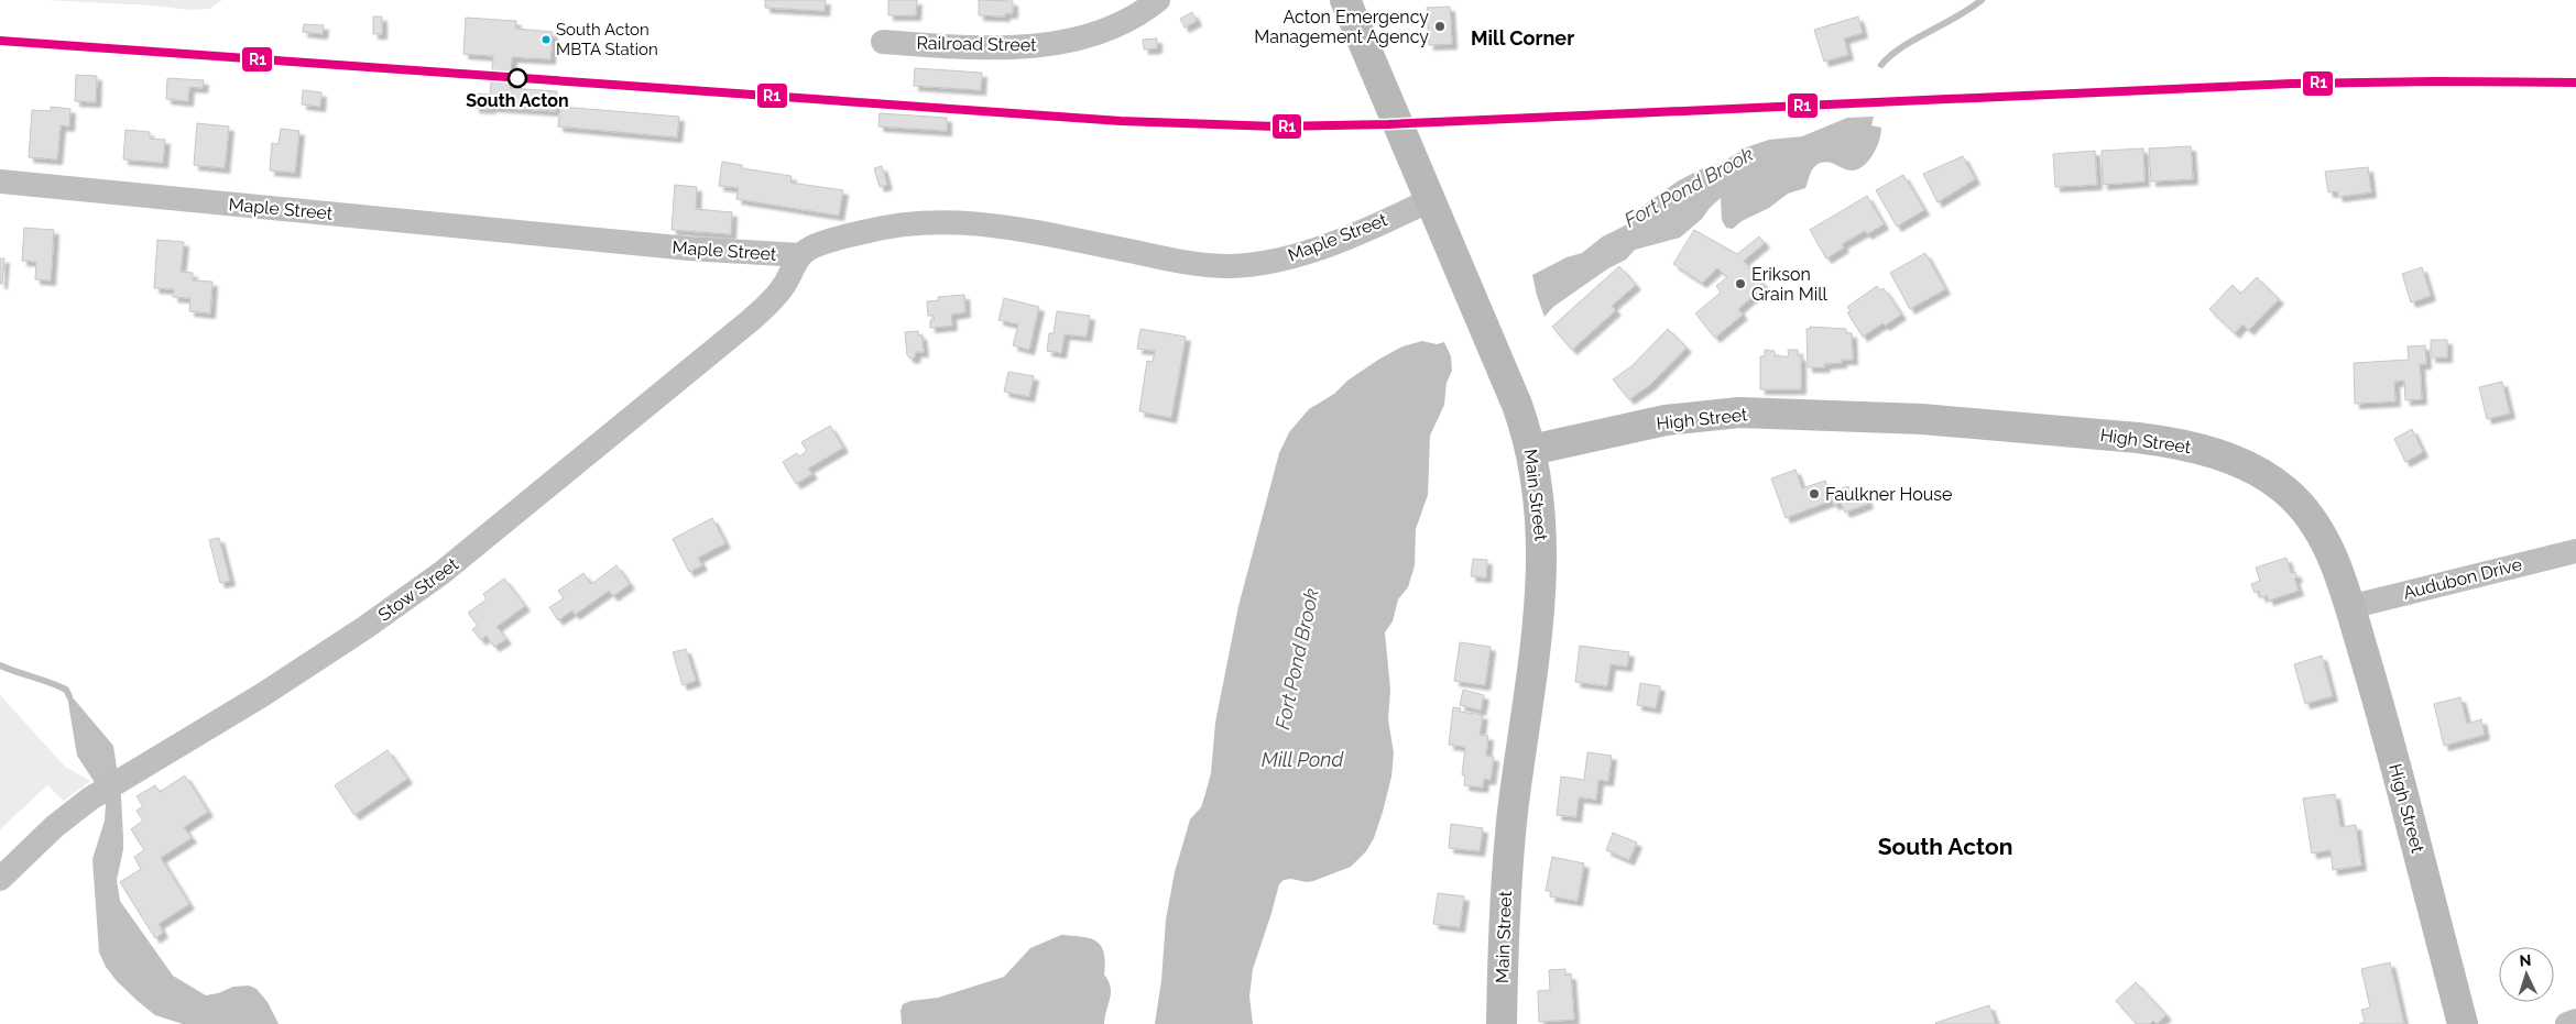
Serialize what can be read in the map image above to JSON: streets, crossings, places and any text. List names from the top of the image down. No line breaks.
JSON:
{"streets":{"street":["Railroad Street","Maple Street","High Street","Main Street","Audubon Drive","Stow Street"]},"crossings":[["Maple Street","Main Street"],["Maple Street","Stow Street"],["High Street","Main Street"],["High Street","Audubon Drive"]],"districts":["Mill Corner","South Acton"],"water":["Fort Pond Brook","Mill Pond"],"places":["Acton Emergency Management Agency","South Acton MBTA Station","South Acton","Erikson Grain Mill","Faulkner House"],"lines":["transit line R1"],"north":"top"}
